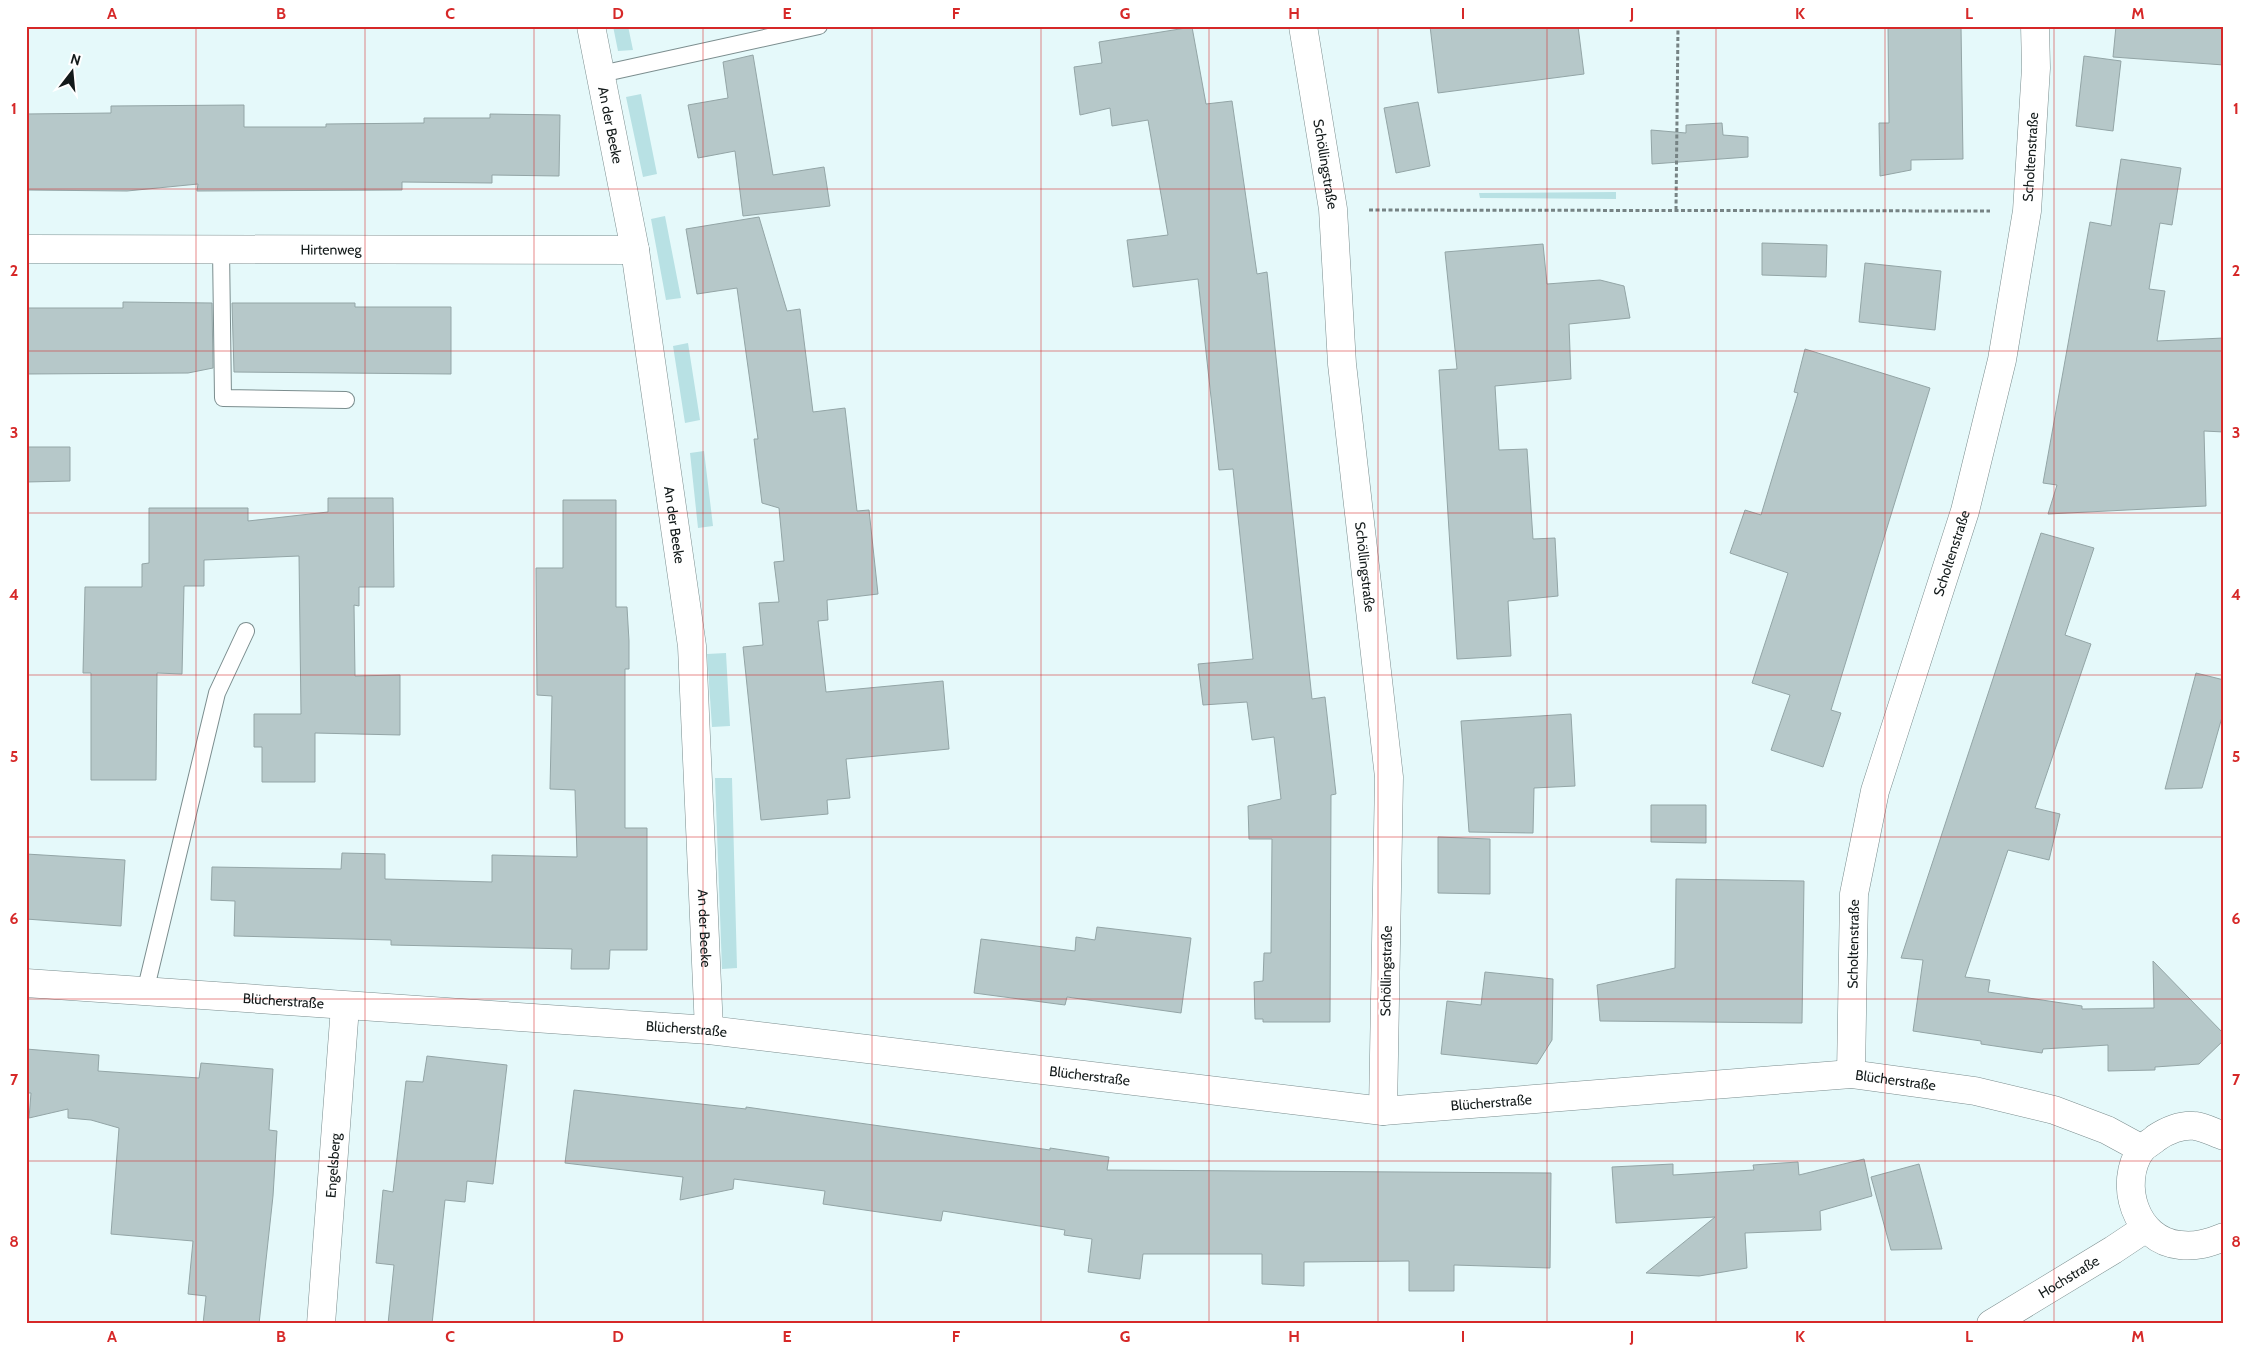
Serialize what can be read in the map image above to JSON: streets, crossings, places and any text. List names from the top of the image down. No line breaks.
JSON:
{"streets":{"street":["An der Beeke","Scholtenstraße","Schöllingstraße","Hirtenweg","Blücherstraße","Engelsberg","Hochstraße"]},"crossings":[["An der Beeke","Hirtenweg"],["An der Beeke","Blücherstraße"],["Scholtenstraße","Blücherstraße"],["Schöllingstraße","Blücherstraße"],["Blücherstraße","Engelsberg"]],"north":"top","grid":{"columns":["A","B","C","D","E","F","G","H","I","J","K","L","M"],"rows":["1","2","3","4","5","6","7","8"]}}
